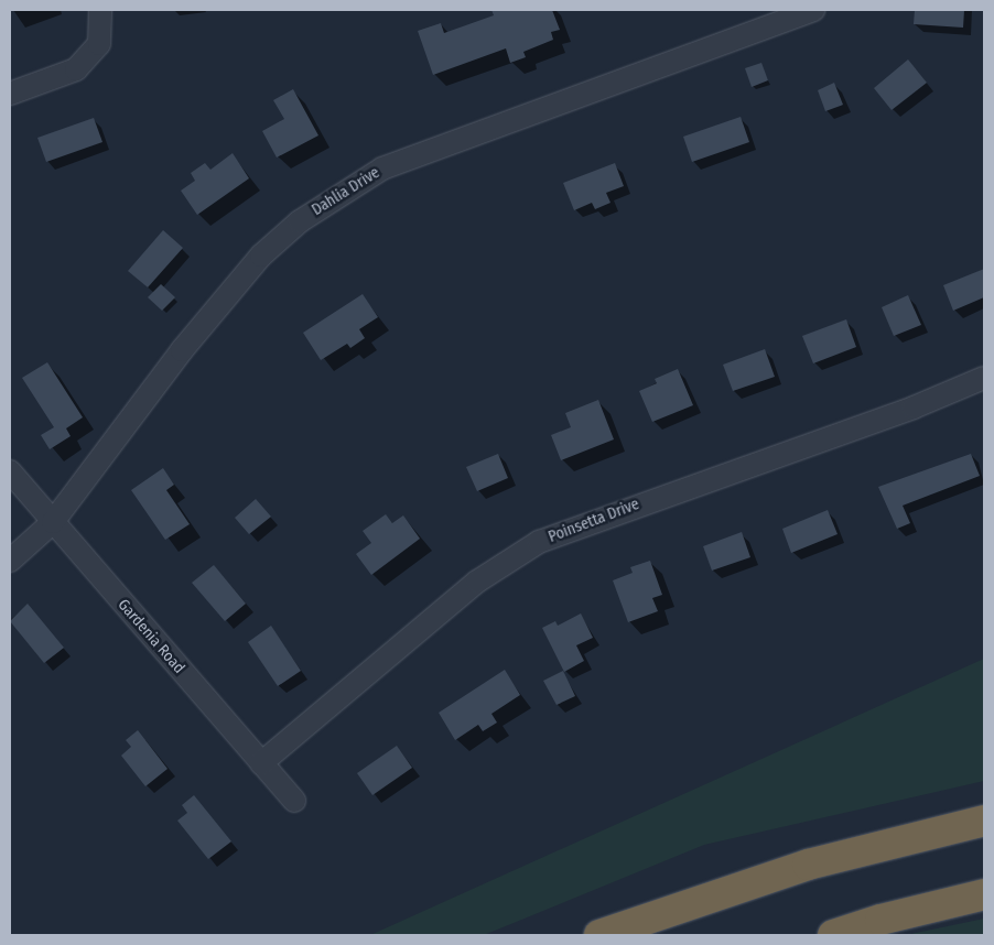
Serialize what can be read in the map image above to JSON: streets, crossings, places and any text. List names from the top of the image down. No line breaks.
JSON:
{"streets":{"street":["Dahlia Drive","Poinsetta Drive","Gardenia Road"]},"crossings":[["Dahlia Drive","Gardenia Road"],["Poinsetta Drive","Gardenia Road"]]}
